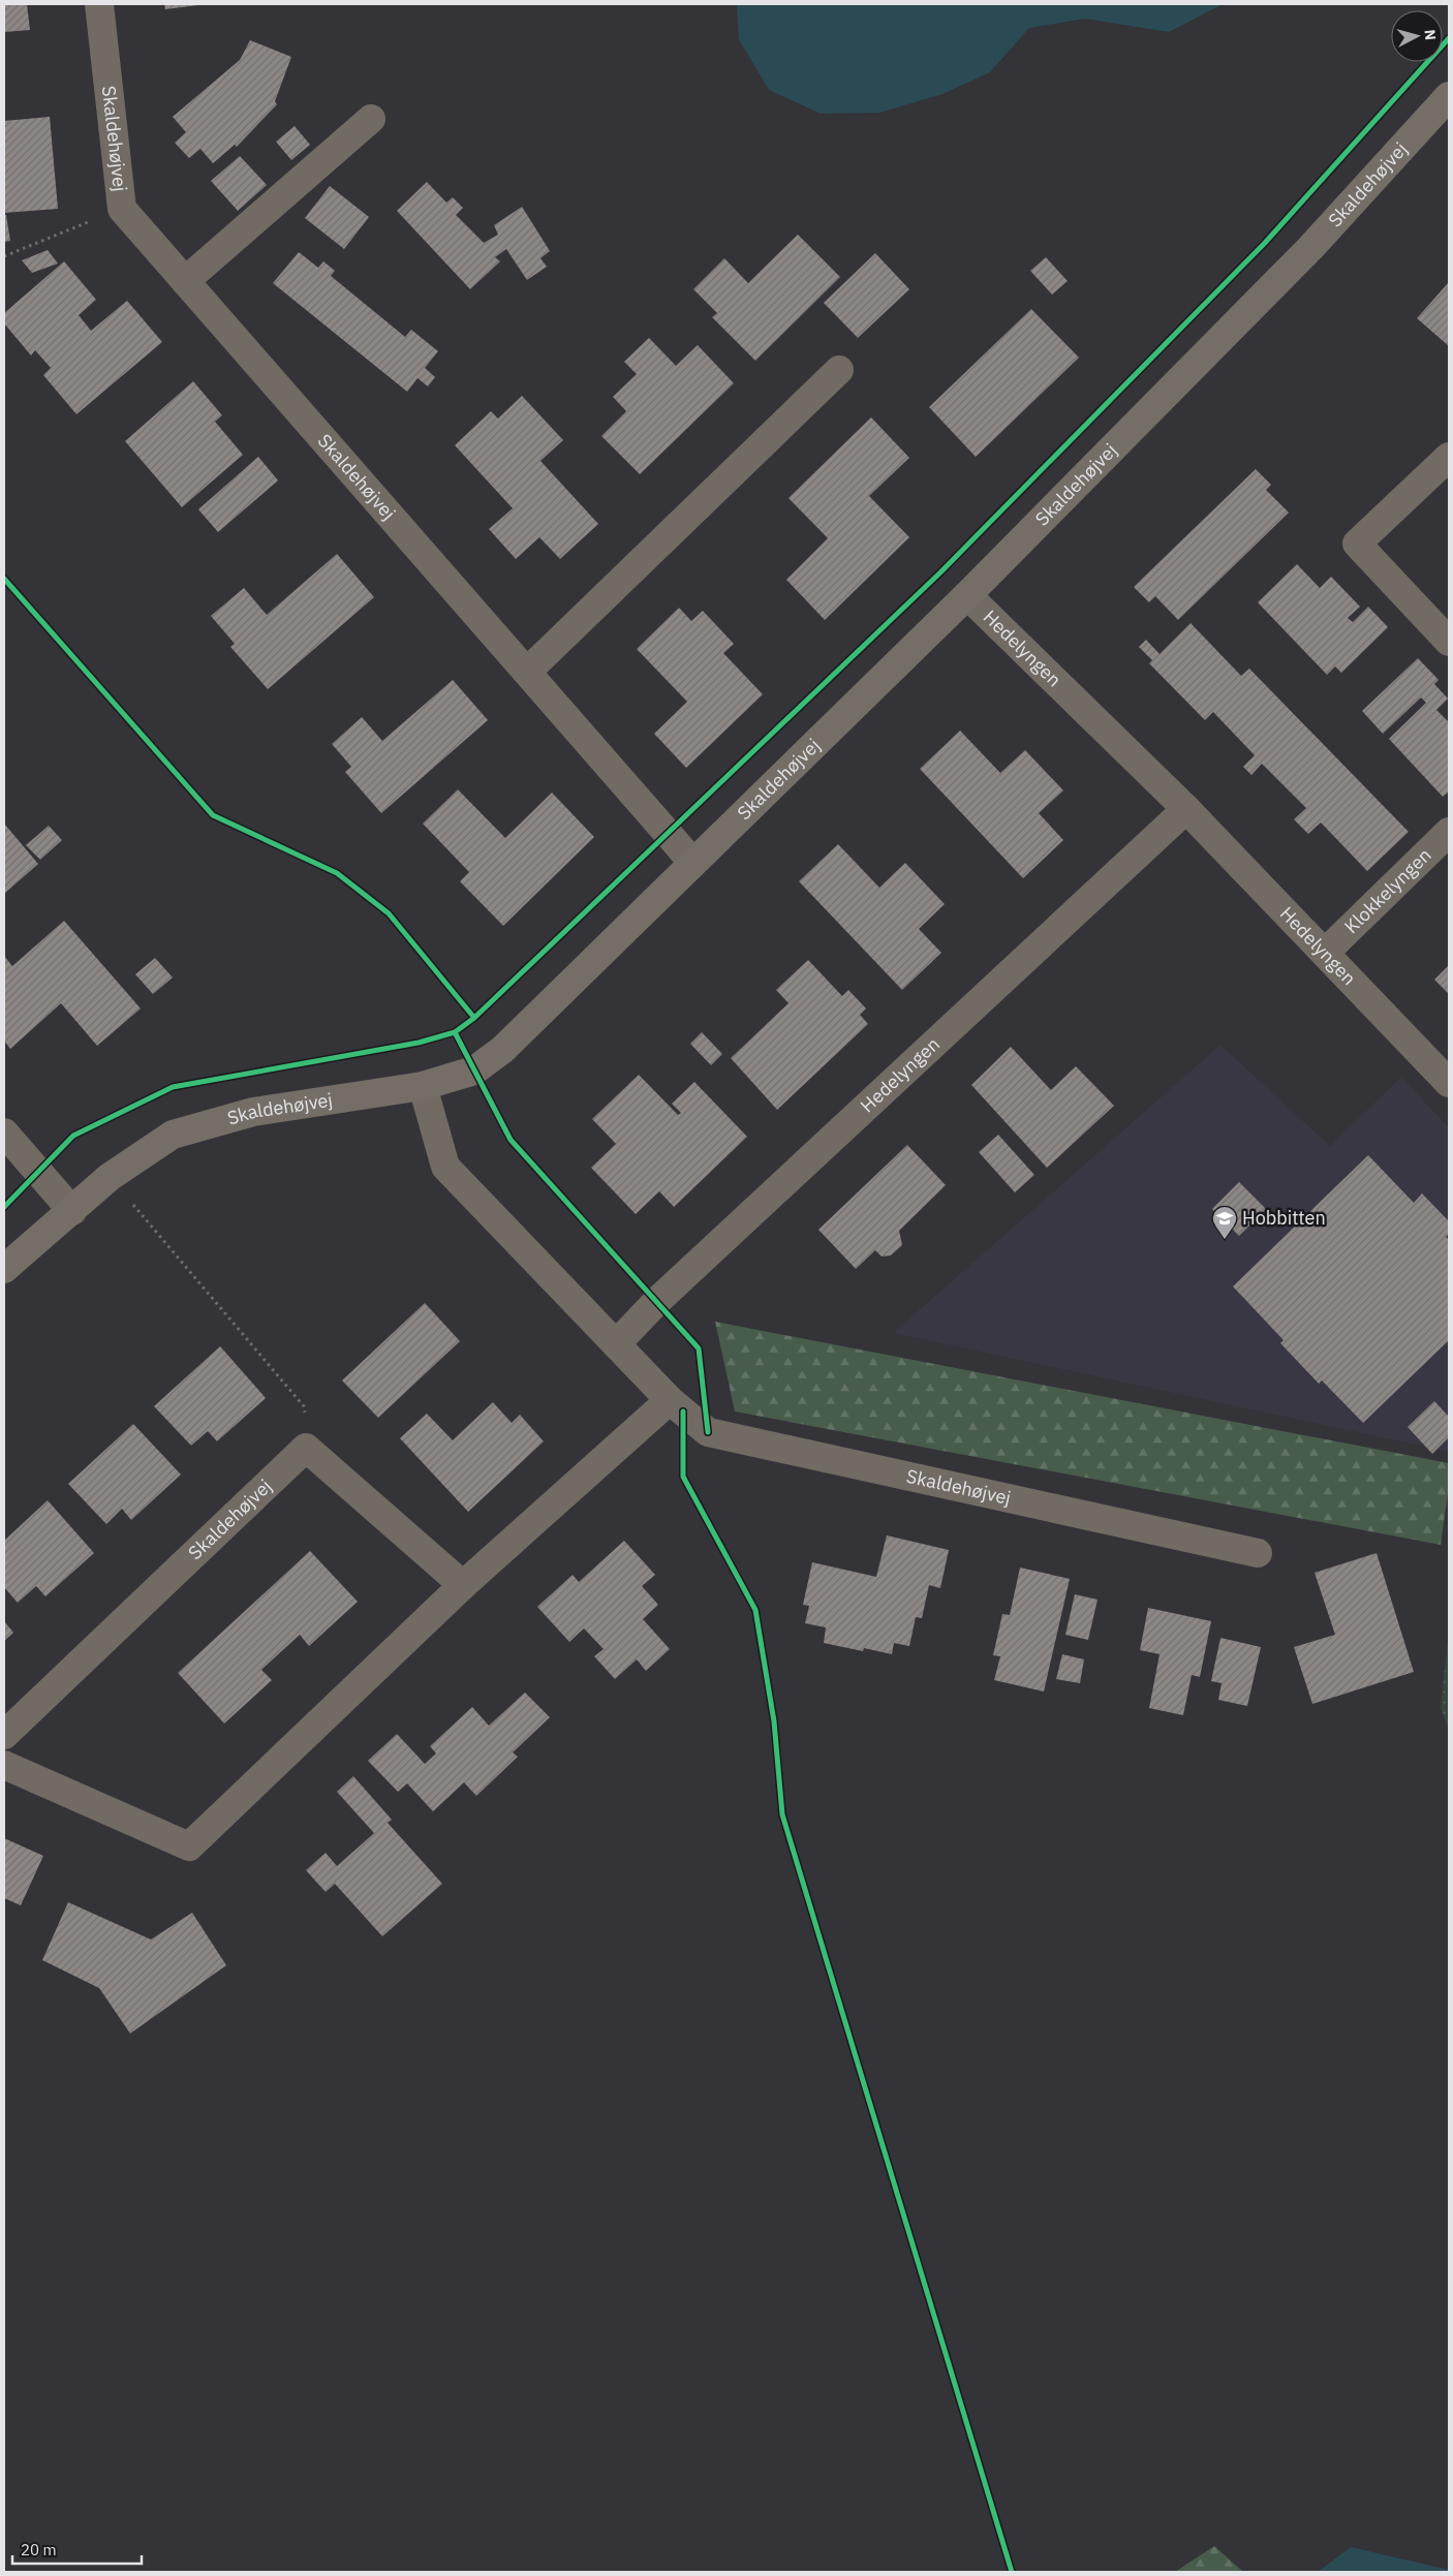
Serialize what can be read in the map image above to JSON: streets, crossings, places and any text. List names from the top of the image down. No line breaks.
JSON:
{"streets":{"street":["Skaldehøjvej","Hedelyngen","Klokkelyngen"]},"crossings":[["Skaldehøjvej","Hedelyngen"],["Hedelyngen","Klokkelyngen"]],"places":{"school or university":["Hobbitten"]},"scale_bar":"20 m","north":"right"}
